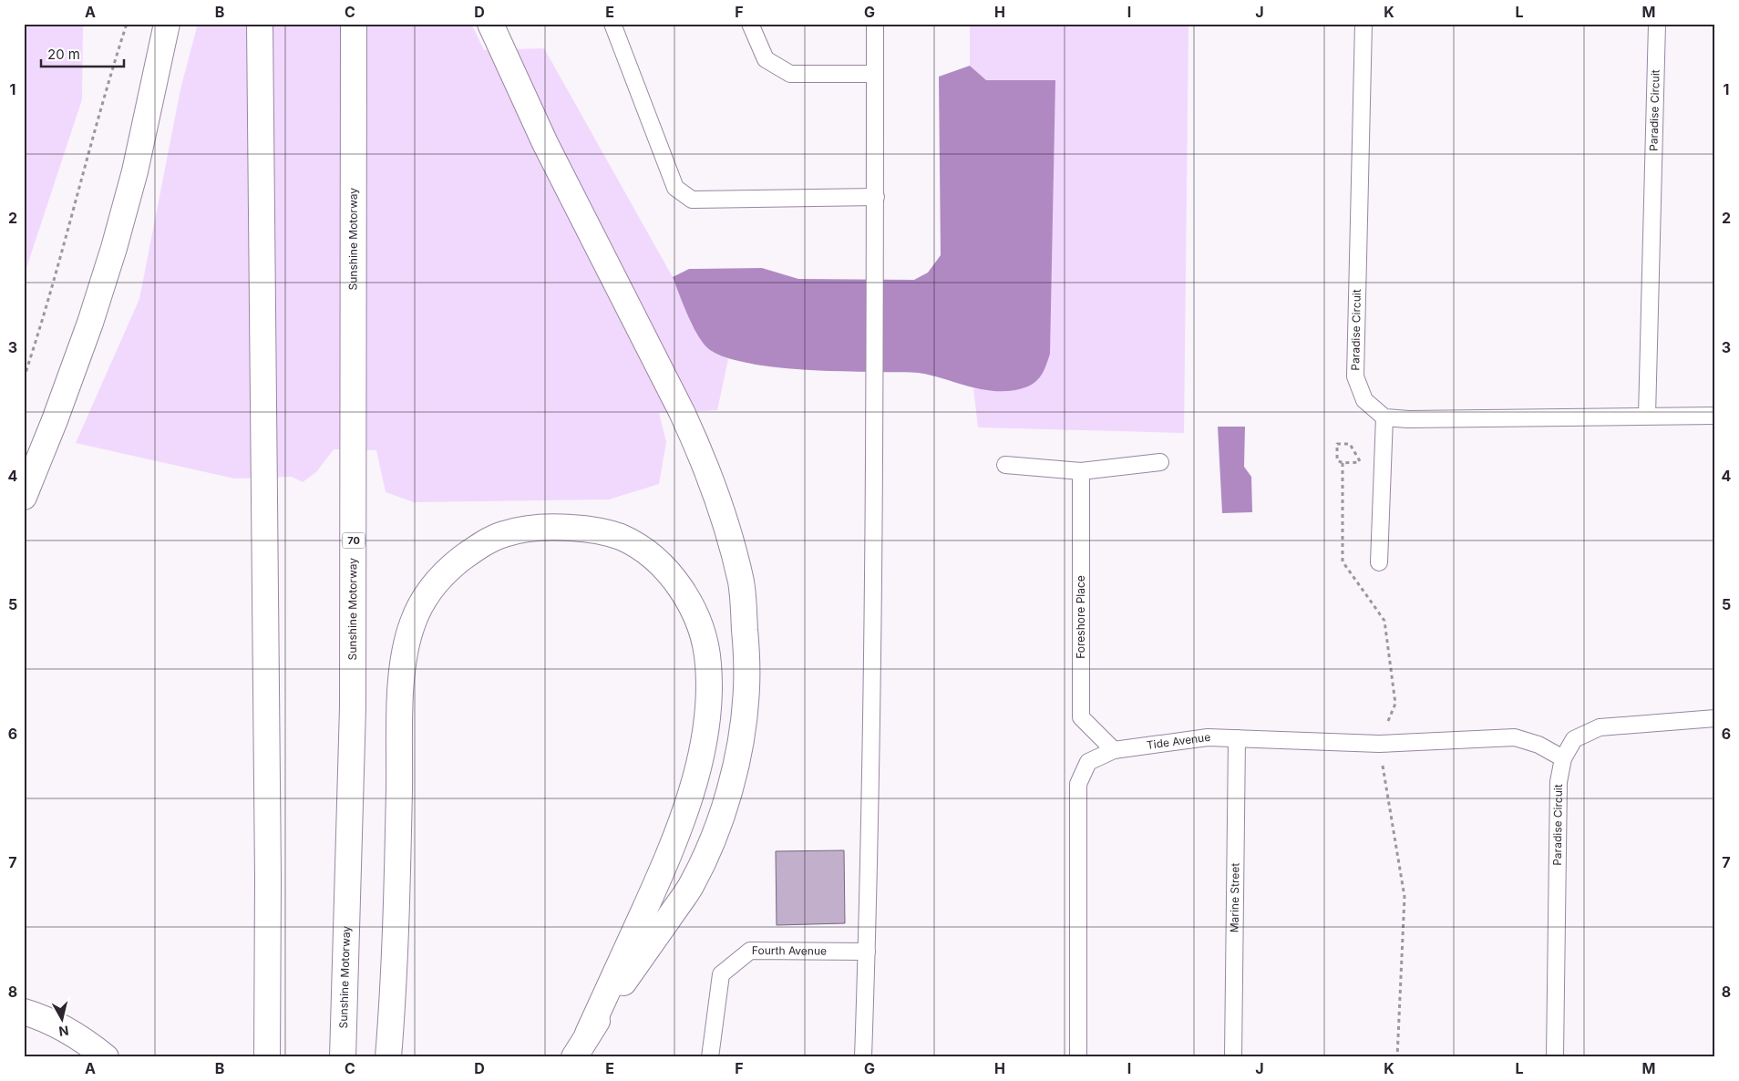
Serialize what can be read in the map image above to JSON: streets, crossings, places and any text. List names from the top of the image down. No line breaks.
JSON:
{"streets":{"highway":["Sunshine Motorway","70"],"lane":["Paradise Circuit","Foreshore Place","Tide Avenue","Marine Street","Fourth Avenue"]},"crossings":[["Paradise Circuit","Tide Avenue"],["Foreshore Place","Tide Avenue"],["Tide Avenue","Marine Street"]],"scale_bar":"20 m","north":"bottom","grid":{"columns":["A","B","C","D","E","F","G","H","I","J","K","L","M"],"rows":["1","2","3","4","5","6","7","8"]}}
